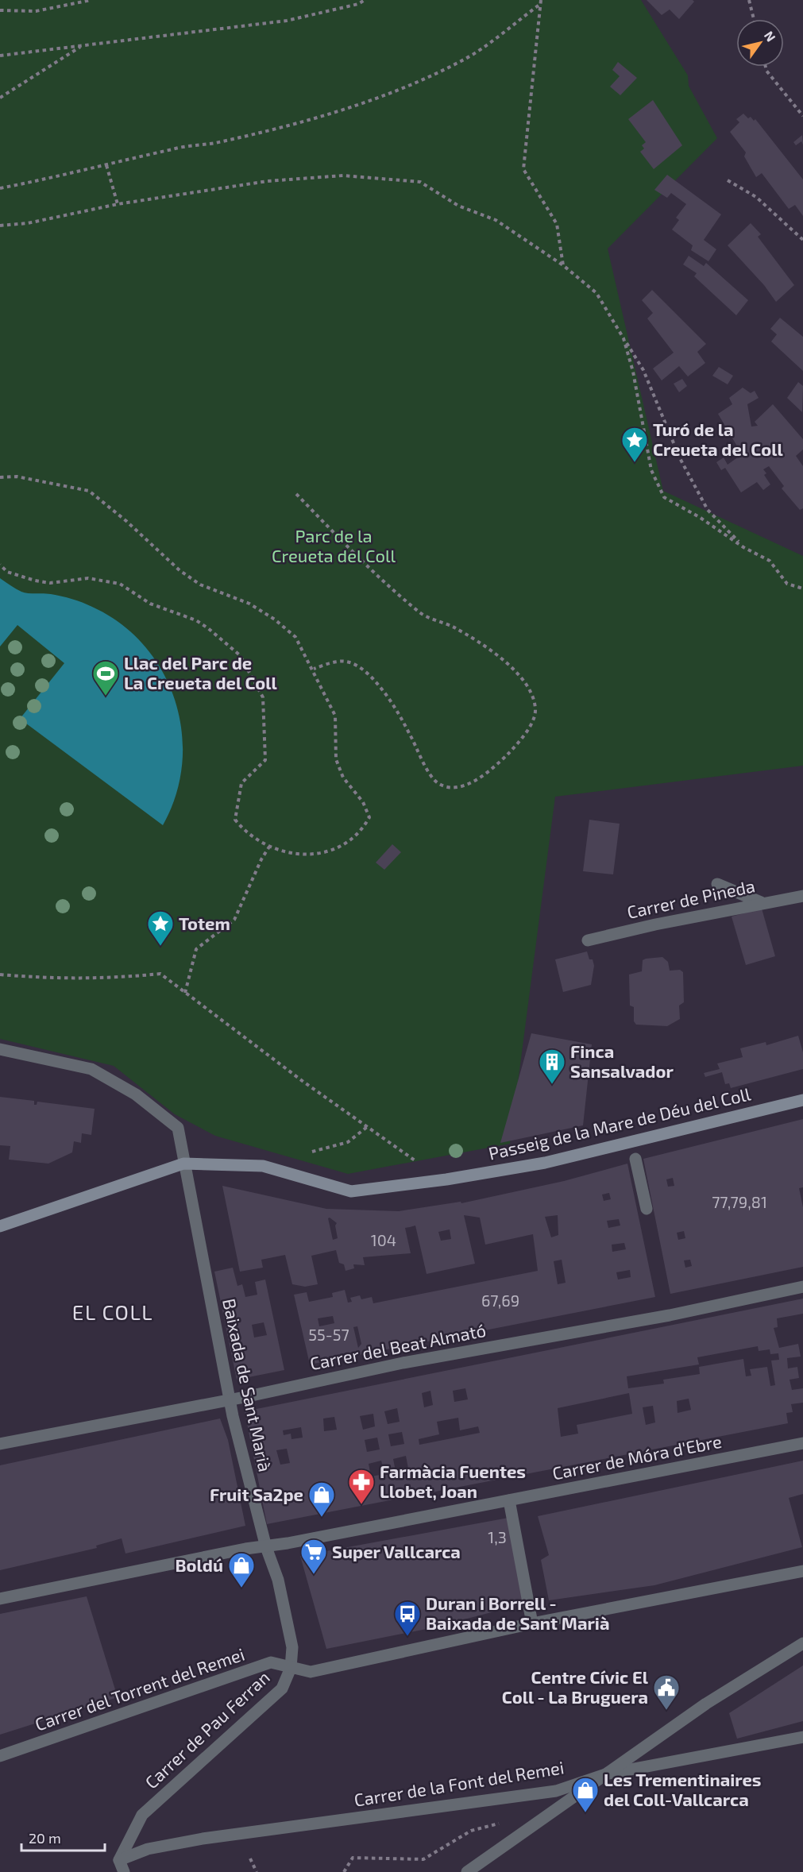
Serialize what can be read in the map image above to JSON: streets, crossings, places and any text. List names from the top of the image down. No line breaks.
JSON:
{"streets":{"street":["Carrer de Pineda","Passeig de la Mare de Déu del Coll","Carrer del Beat Almató","Baixada de Sant Marià","Carrer de Móra d'Ebre","Carrer del Torrent del Remei","Carrer de Pau Ferran","Carrer de la Font del Remei"]},"crossings":[["Passeig de la Mare de Déu del Coll","Baixada de Sant Marià"],["Carrer del Beat Almató","Baixada de Sant Marià"],["Baixada de Sant Marià","Carrer de Móra d'Ebre"],["Baixada de Sant Marià","Carrer del Torrent del Remei"],["Baixada de Sant Marià","Carrer de Pau Ferran"],["Carrer del Torrent del Remei","Carrer de Pau Ferran"],["Carrer de Pau Ferran","Carrer de la Font del Remei"]],"districts":["EL COLL"],"parks":["Parc de la Creueta del Coll"],"places":{"place":["Turó de la Creueta del Coll","Totem"],"sports":["Llac del Parc de La Creueta del Coll"],"building":["Finca Sansalvador"],"pharmacy":["Farmàcia Fuentes Llobet, Joan"],"shop":["Fruit Sa2pe","Boldú","Les Trementinaires del Coll-Vallcarca"],"supermarket":["Super Vallcarca"],"bus stop":["Duran i Borrell - Baixada de Sant Marià"],"public building":["Centre Cívic El Coll - La Bruguera"]},"house_numbers":["77,79,81","104","67,69","55-57","1,3"],"scale_bar":"20 m","north":"top right"}
